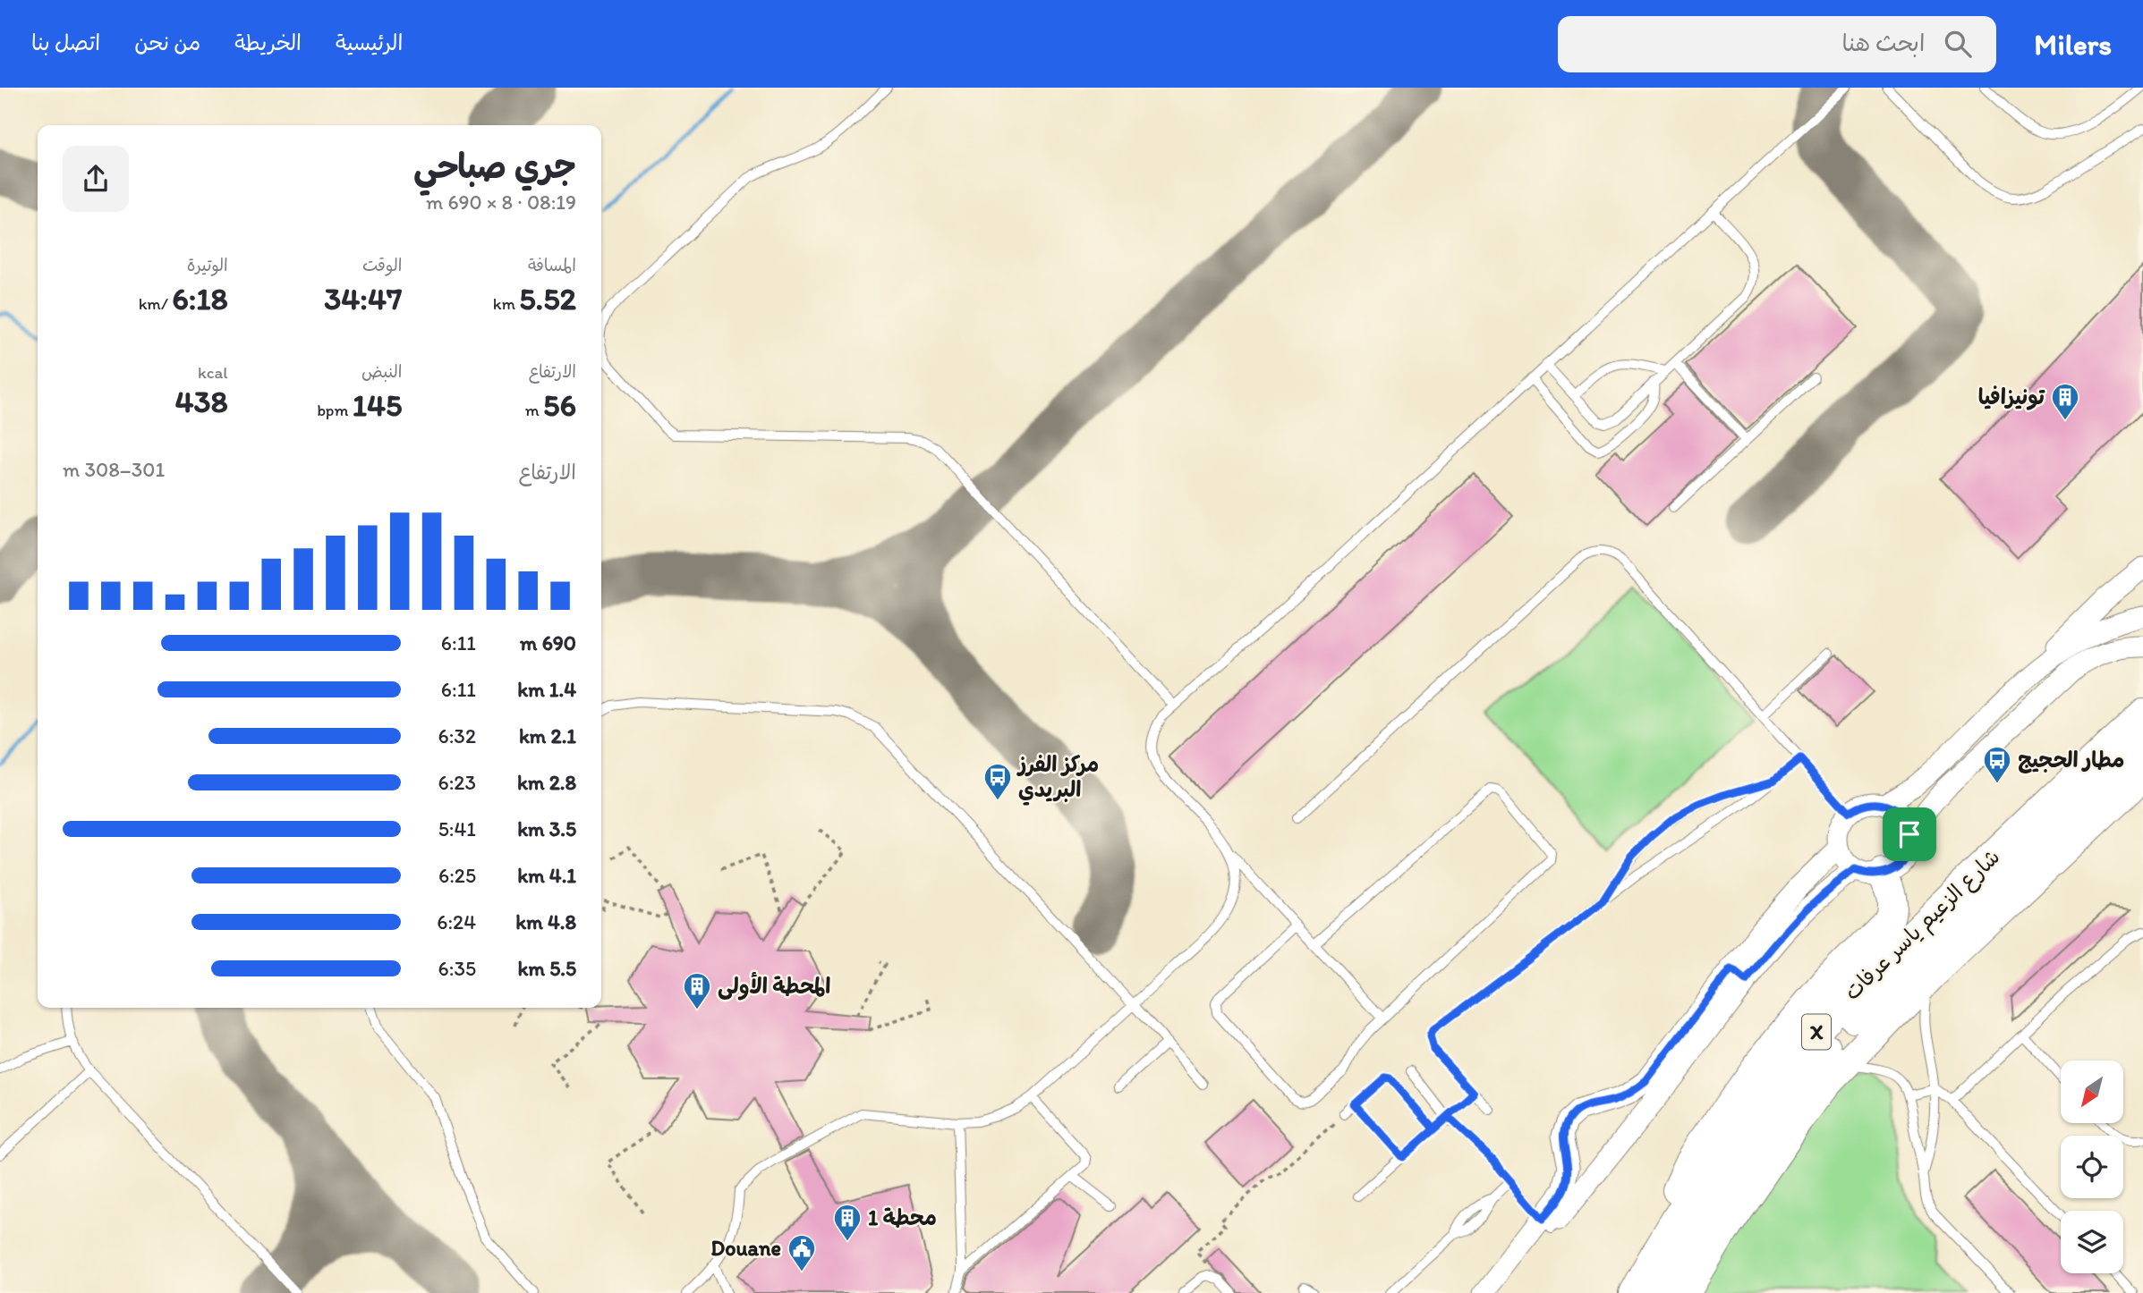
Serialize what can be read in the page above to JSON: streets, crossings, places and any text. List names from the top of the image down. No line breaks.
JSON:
{"streets":{"highway":["شارع الزعيم ياسر عرفات","X"]},"places":{"building":["تونيزافيا","المحطة الأولى","محطة 1"],"bus stop":["مطار الحجيج","مركز الفرز البريدي"],"public building":["Douane"]},"north":"bottom left","page":{"header":"Milers","search":"ابحث هنا","nav":["الرئيسية","الخريطة","من نحن","اتصل بنا"],"heading":["جري صباحي","08:19 · 8 × 690 m"],"stats":[["المسافة","5.52 km"],["الوقت","34:47"],["الوتيرة","6:18 /km"],["الارتفاع","56 m"],["النبض","145 bpm"],["kcal","438"]],"chart":["الارتفاع","301–308 m"],"list":[{"name":"690 m","note":"6:11"},{"name":"1.4 km","note":"6:11"},{"name":"2.1 km","note":"6:32"},{"name":"2.8 km","note":"6:23"},{"name":"3.5 km","note":"5:41"},{"name":"4.1 km","note":"6:25"},{"name":"4.8 km","note":"6:24"},{"name":"5.5 km","note":"6:35"}]}}
